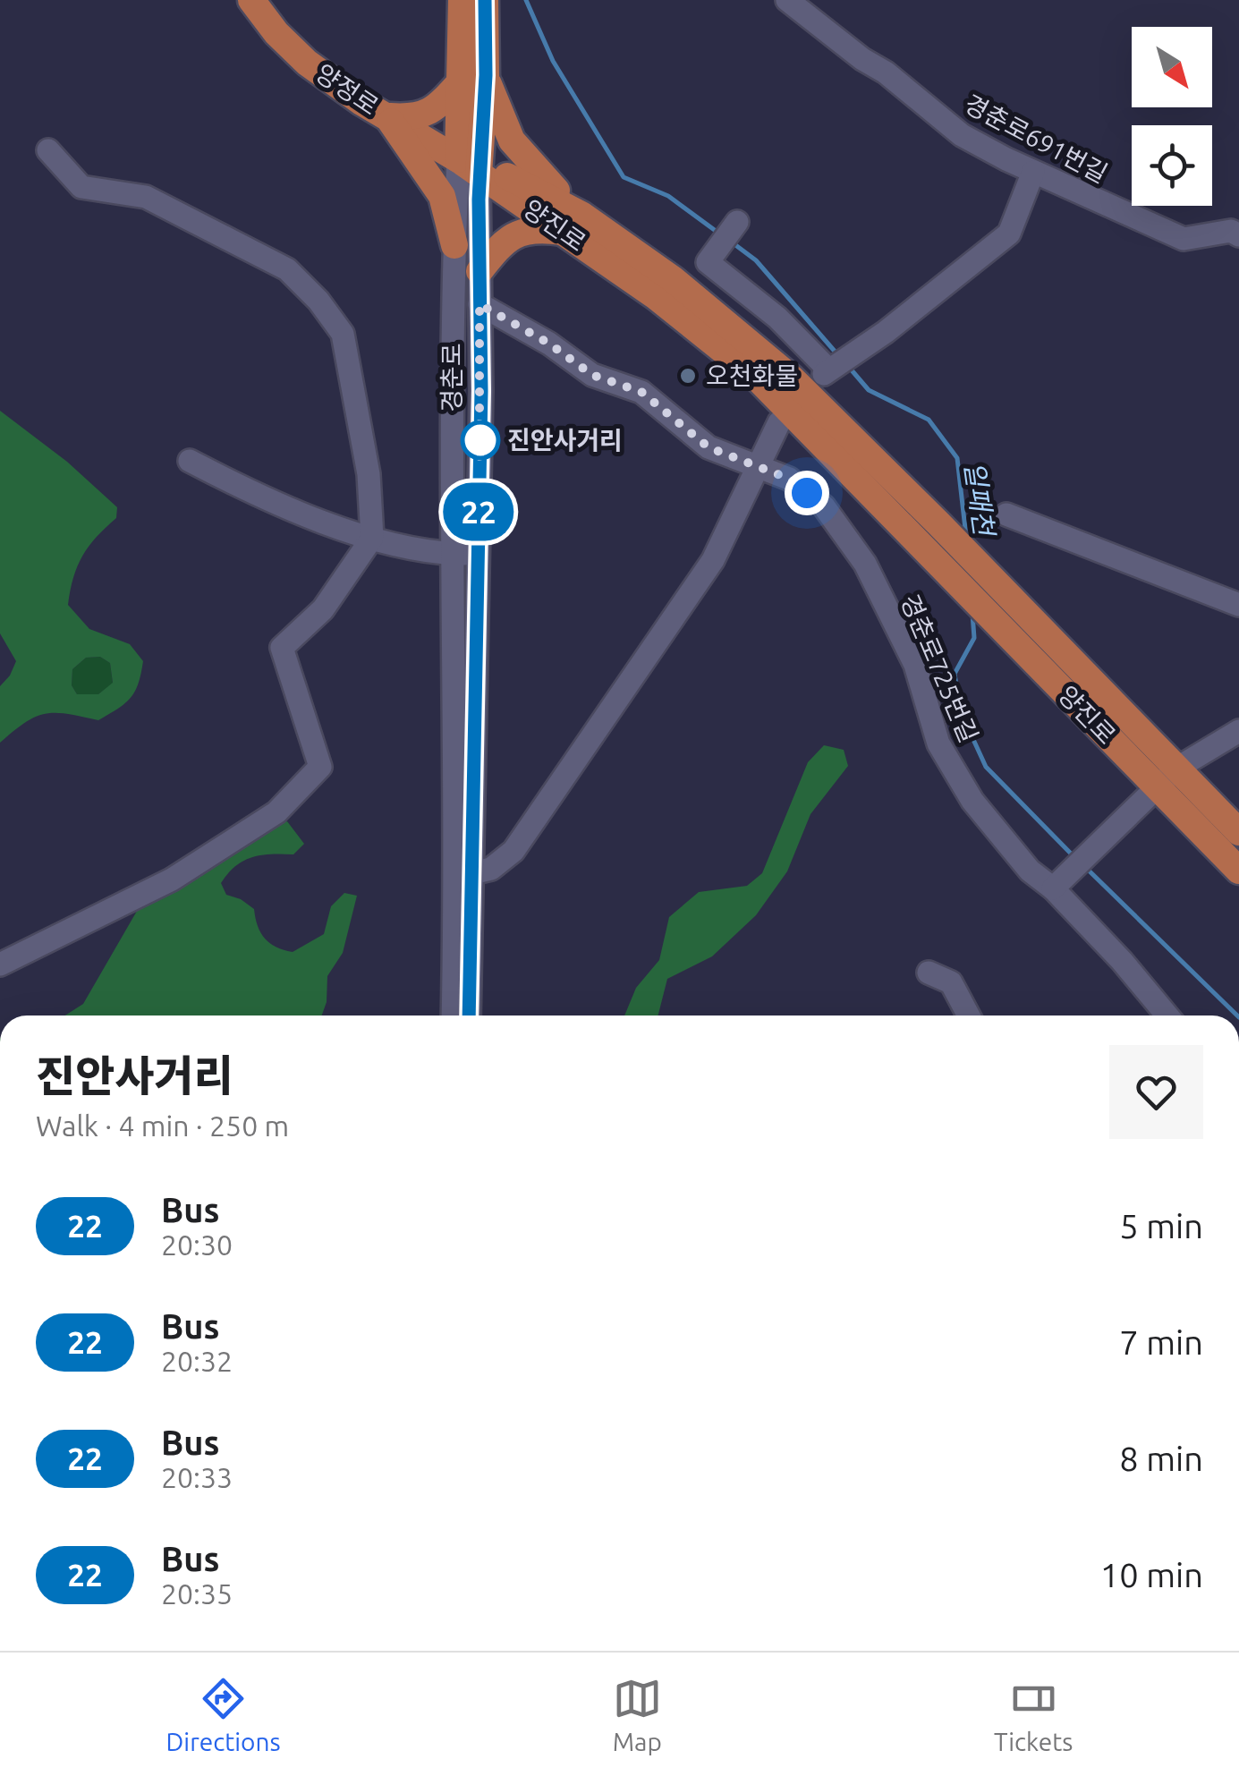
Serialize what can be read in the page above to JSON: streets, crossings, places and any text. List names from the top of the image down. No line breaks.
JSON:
{"streets":{"main road":["양정로","양진로","경춘로"],"street":["경춘로691번길","경춘로725번길"]},"crossings":[["양정로","양진로"],["양정로","경춘로"],["양진로","경춘로"],["경춘로","경춘로725번길"]],"water":["일패천"],"places":["오천화물","진안사거리"],"lines":["bus line 22"],"north":"bottom right","page":{"on_map":"22","heading":["진안사거리","Walk · 4 min · 250 m"],"list":[{"mark":"22","name":"Bus","note":"20:30","value":"5 min"},{"mark":"22","name":"Bus","note":"20:32","value":"7 min"},{"mark":"22","name":"Bus","note":"20:33","value":"8 min"},{"mark":"22","name":"Bus","note":"20:35","value":"10 min"}],"tabs":["Directions","Map","Tickets"]}}
